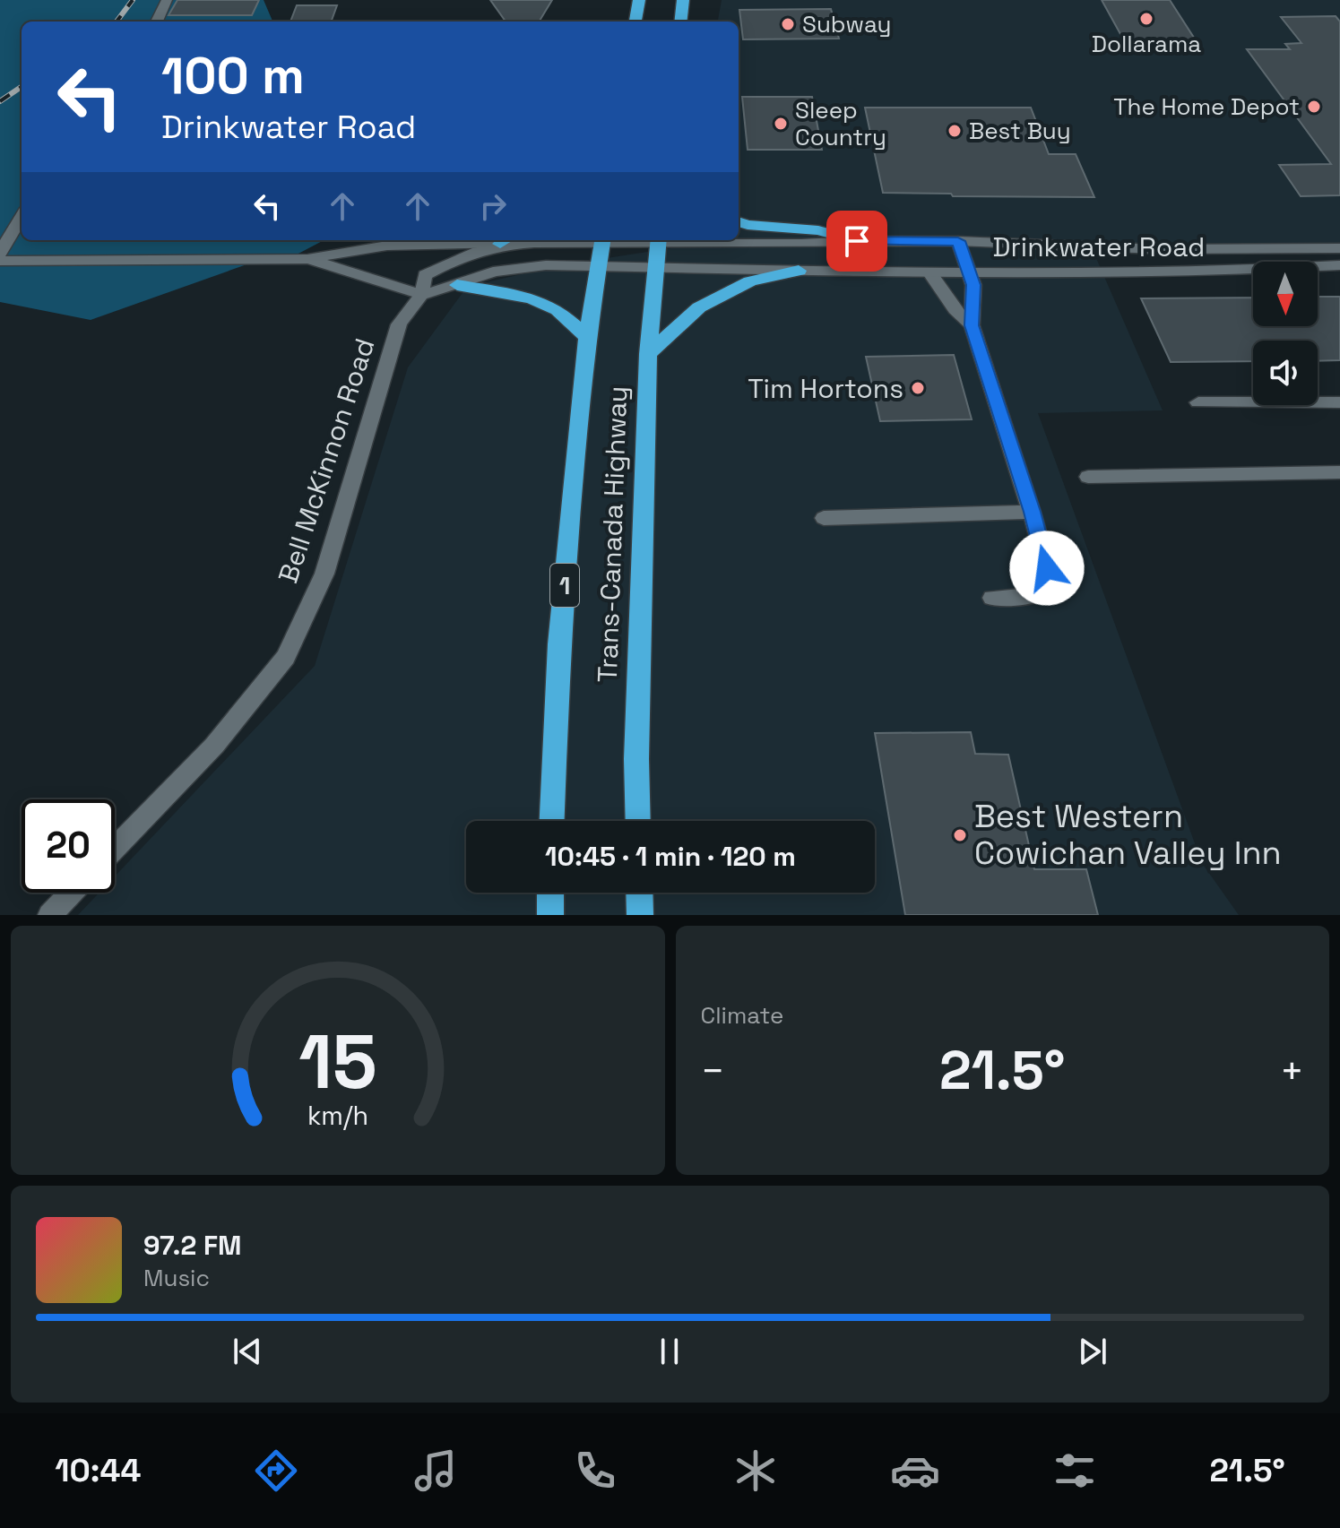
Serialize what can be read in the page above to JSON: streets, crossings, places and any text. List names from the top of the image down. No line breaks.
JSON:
{"streets":{"highway":["Trans-Canada Highway","1"],"street":["Drinkwater Road","Bell McKinnon Road"]},"crossings":[["Drinkwater Road","Bell McKinnon Road"],["Drinkwater Road","Trans-Canada Highway"],["Bell McKinnon Road","Trans-Canada Highway"]],"places":["Dollarama","Subway","The Home Depot","Sleep Country","Best Buy","Tim Hortons","Best Western Cowichan Valley Inn"],"north":"bottom","page":{"turn":["100 m","Drinkwater Road"],"limit":"20","trip":"10:45 · 1 min · 120 m","tile":"Climate","heat":["−","21.5°","+"],"song":["97.2 FM","Music"],"tabs":["10:44","21.5°"],"gauge":["15","km/h"]}}
